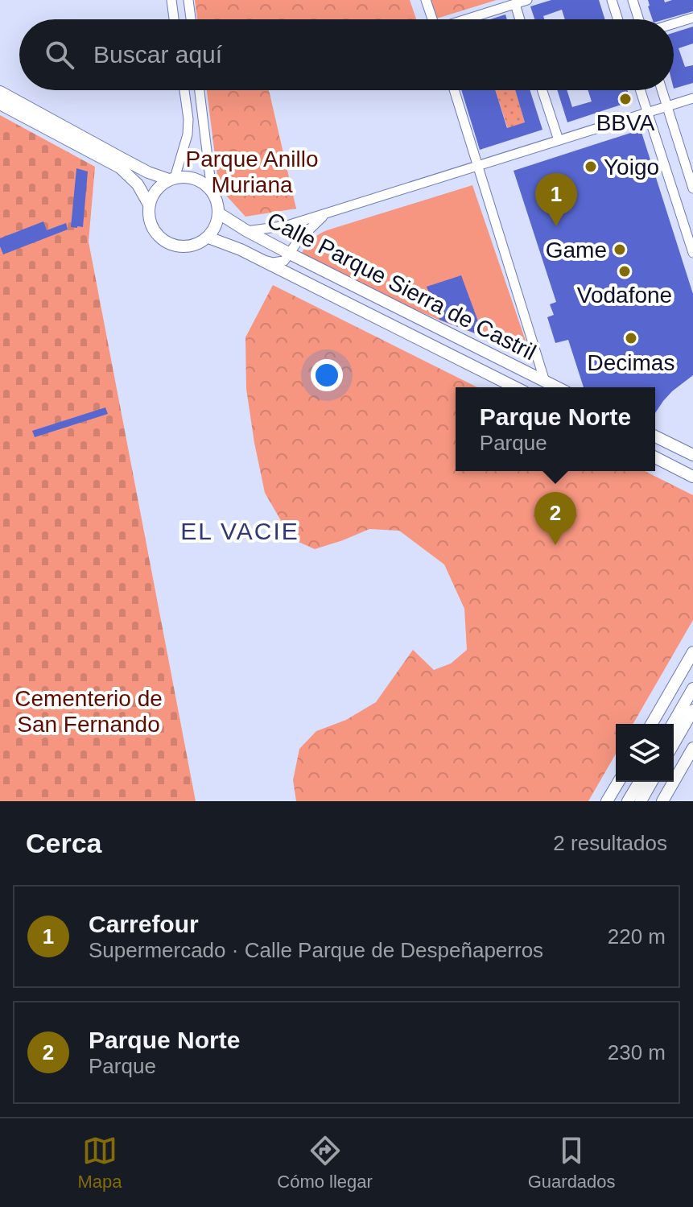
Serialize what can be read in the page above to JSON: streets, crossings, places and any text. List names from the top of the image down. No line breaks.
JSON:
{"streets":{"main road":["Calle Parque Sierra de Castril"]},"districts":["EL VACIE"],"parks":["Parque Anillo Muriana","Cementerio de San Fernando"],"places":["BBVA","Yoigo","Game","Vodafone","Decimas"],"page":{"search":"Buscar aquí","pins":["1","2"],"popup":["Parque Norte","Parque"],"heading":["Cerca","2 resultados"],"list":[{"mark":"1","name":"Carrefour","note":"Supermercado · Calle Parque de Despeñaperros","value":"220 m"},{"mark":"2","name":"Parque Norte","note":"Parque","value":"230 m"}],"nav":["Mapa","Cómo llegar","Guardados"]}}
